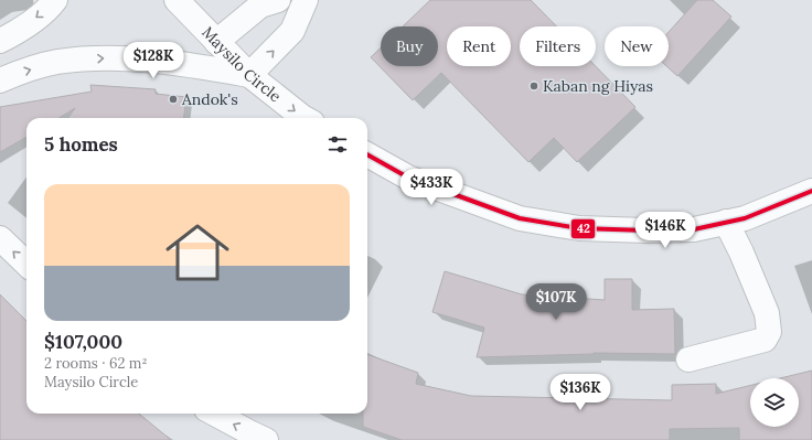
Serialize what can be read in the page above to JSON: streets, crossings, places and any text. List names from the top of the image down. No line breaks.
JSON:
{"streets":{"main road":["Maysilo Circle"]},"one_way":["Maysilo Circle"],"places":["Kaban ng Hiyas","Andok's"],"lines":["transit line 42"],"page":{"chip":["Buy","Rent","Filters","New"],"price":["$128K","$433K","$146K","$107K","$136K"],"heading":"5 homes","list":[{"name":"$107,000","note":"2 rooms · 62 m² · Maysilo Circle"}]}}
